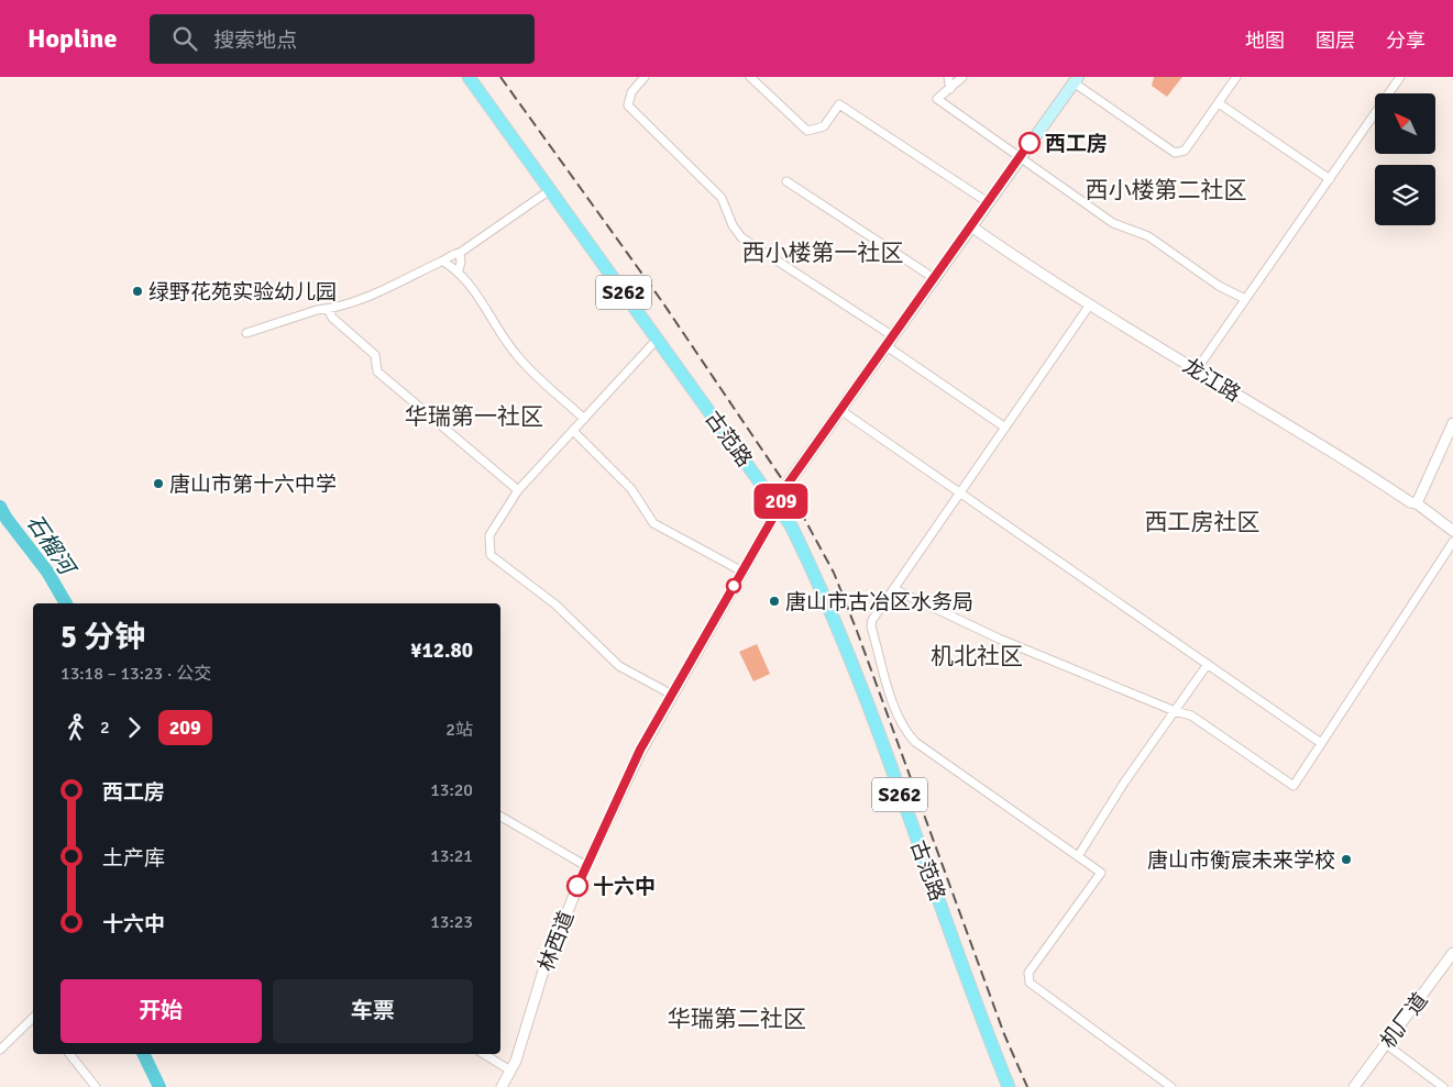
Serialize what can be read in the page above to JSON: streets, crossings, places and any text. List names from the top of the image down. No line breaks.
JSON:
{"streets":{"main road":["S262","古范路","林西道"],"street":["龙江路","机厂道"]},"crossings":[["龙江路","林西道"],["古范路","林西道"]],"districts":["西小楼第二社区","西小楼第一社区","华瑞第一社区","西工房社区","机北社区","华瑞第二社区"],"water":["石榴河"],"places":["西工房","绿野花苑实验幼儿园","唐山市第十六中学","唐山市古冶区水务局","唐山市衡宸未来学校","十六中"],"lines":["bus line 209"],"north":"top left","page":{"header":"Hopline","search":"搜索地点","nav":["地图","图层","分享"],"on_map":"209","heading":["5 分钟","13:18 – 13:23 · 公交","¥12.80"],"legs":["2","209","2站"],"list":[{"name":"西工房","value":"13:20"},{"name":"土产库","value":"13:21"},{"name":"十六中","value":"13:23"}],"buttons":["开始","车票"]}}
